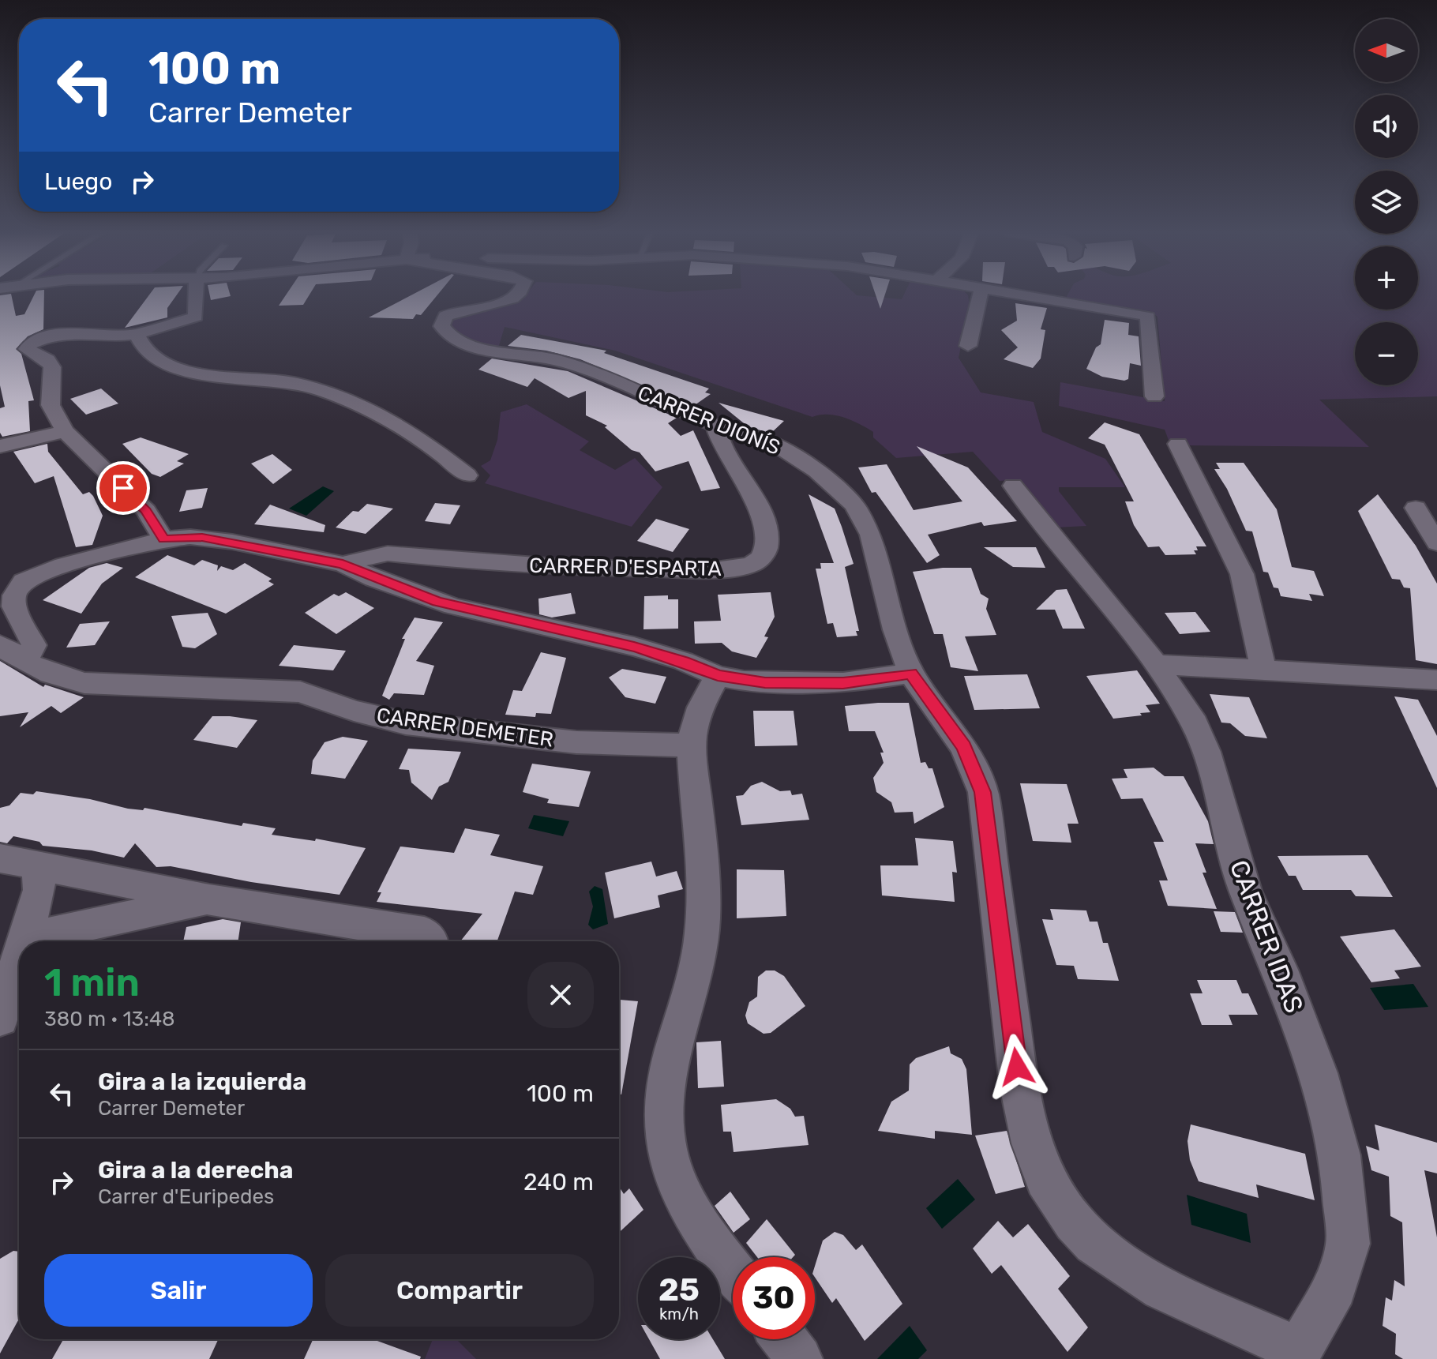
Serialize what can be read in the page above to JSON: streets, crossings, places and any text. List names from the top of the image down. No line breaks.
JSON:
{"streets":{"street":["CARRER DIONÍS","CARRER D'ESPARTA","CARRER DEMETER","CARRER IDAS"]},"crossings":[["CARRER DIONÍS","CARRER D'ESPARTA"],["CARRER DIONÍS","CARRER DEMETER"],["CARRER DIONÍS","CARRER IDAS"],["CARRER D'ESPARTA","CARRER DEMETER"]],"north":"left","page":{"map_buttons":["+","−"],"turn":["100 m","Carrer Demeter"],"then":"Luego","heading":["1 min","380 m · 13:48"],"list":[{"name":"Gira a la izquierda","note":"Carrer Demeter","value":"100 m"},{"name":"Gira a la derecha","note":"Carrer d'Euripedes","value":"240 m"}],"buttons":["Salir","Compartir"],"speed":"25 km/h","limit":"30"}}
